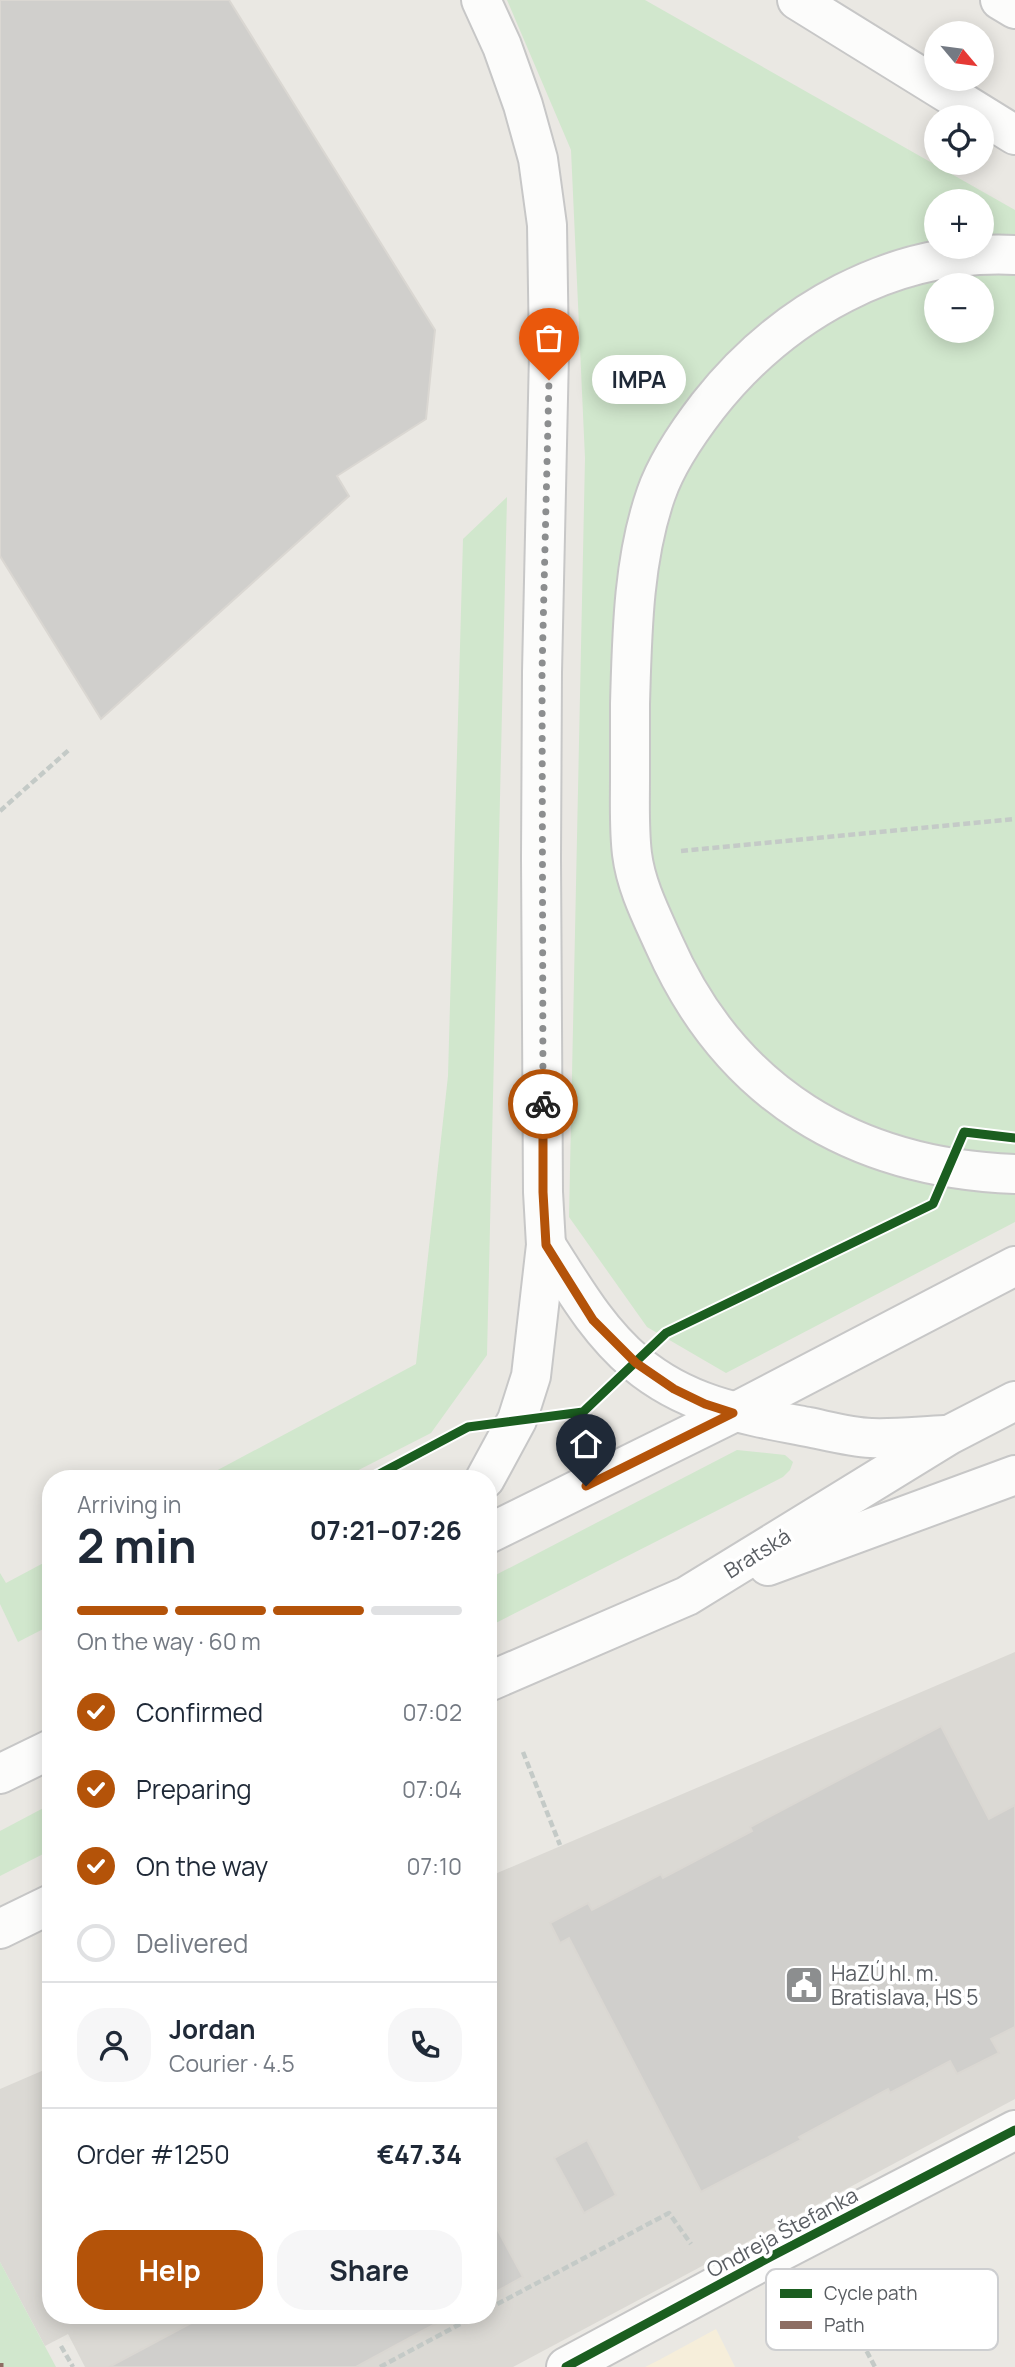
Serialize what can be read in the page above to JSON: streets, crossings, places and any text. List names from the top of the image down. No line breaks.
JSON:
{"streets":{"main road":["Bratská","Ondreja Štefanka"]},"places":{"other":["IMPA"],"public building":["HaZÚ hl. m. Bratislava, HS 5"]},"legend":["Cycle path","Path"],"north":"bottom right","page":{"map_buttons":["+","−"],"bubble":"IMPA","heading":["2 min","Arriving in","07:21–07:26"],"panel":["Jordan","Courier · 4.5","Order #1250","€47.34"],"bar":"On the way · 60 m","list":[["Confirmed","07:02"],["Preparing","07:04"],["On the way","07:10"],"Delivered"],"buttons":["Help","Share"]}}
